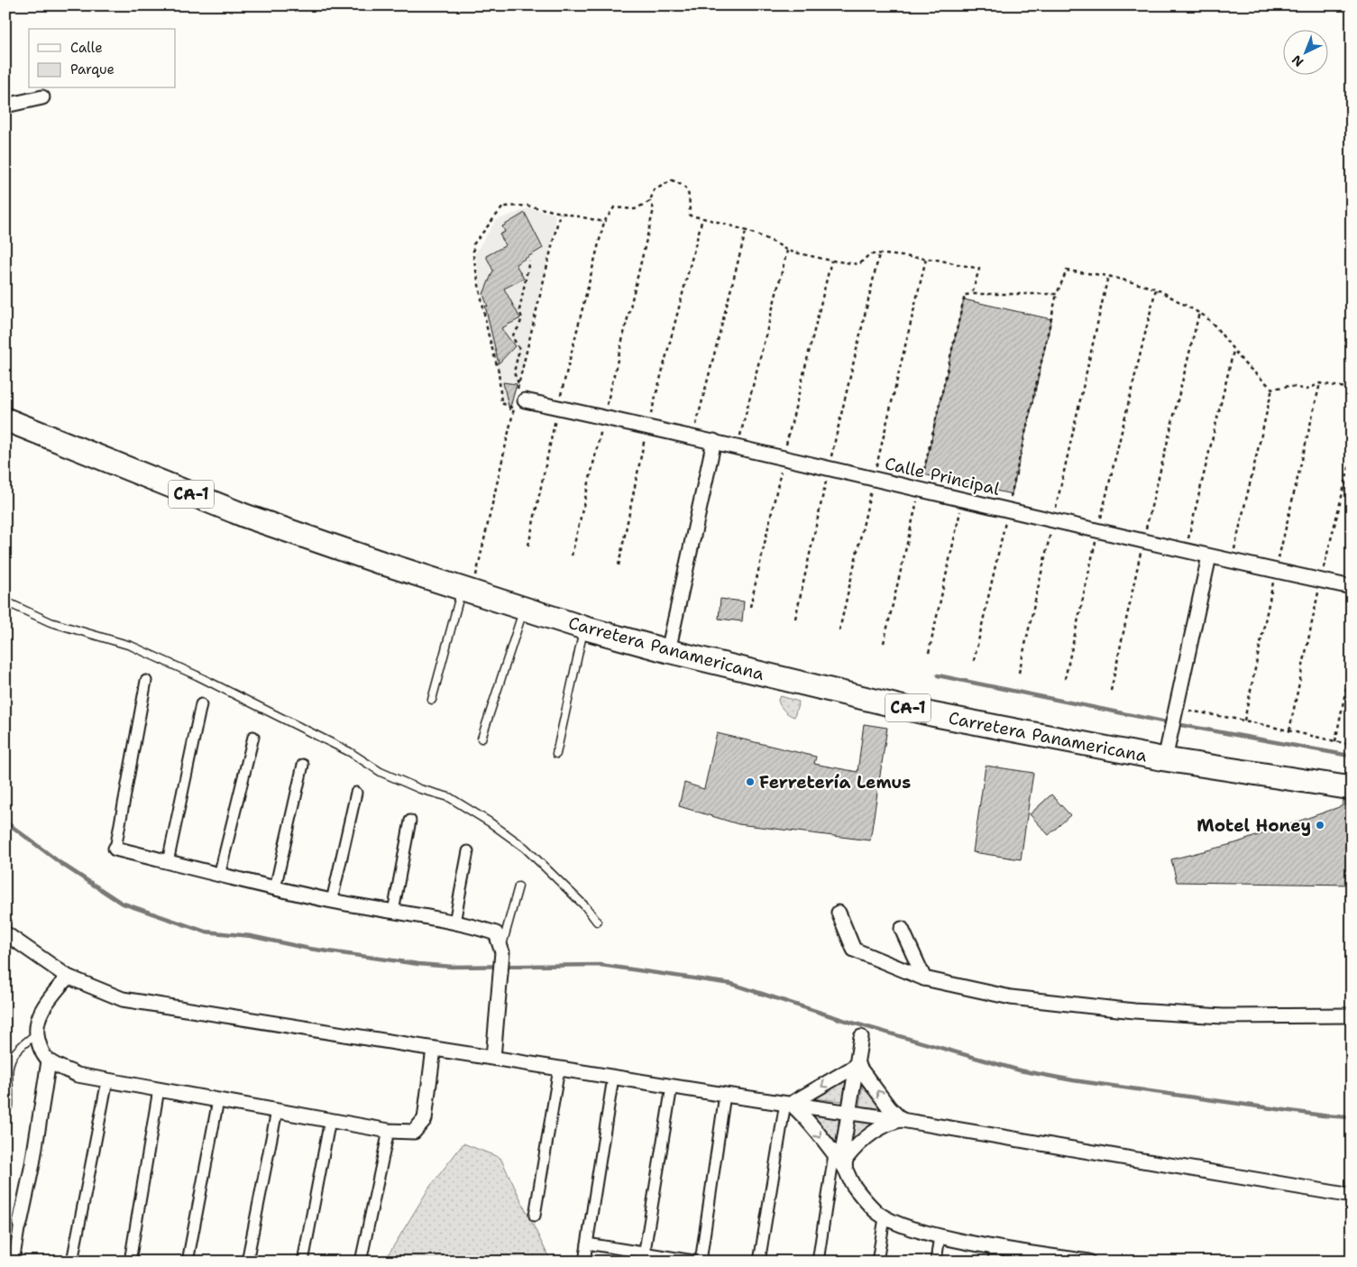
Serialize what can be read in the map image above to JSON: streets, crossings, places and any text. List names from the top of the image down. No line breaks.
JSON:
{"streets":{"highway":["CA-1","Carretera Panamericana"],"street":["Calle Principal"]},"places":["Ferretería Lemus","Motel Honey"],"legend":["Calle","Parque"],"north":"bottom left"}
